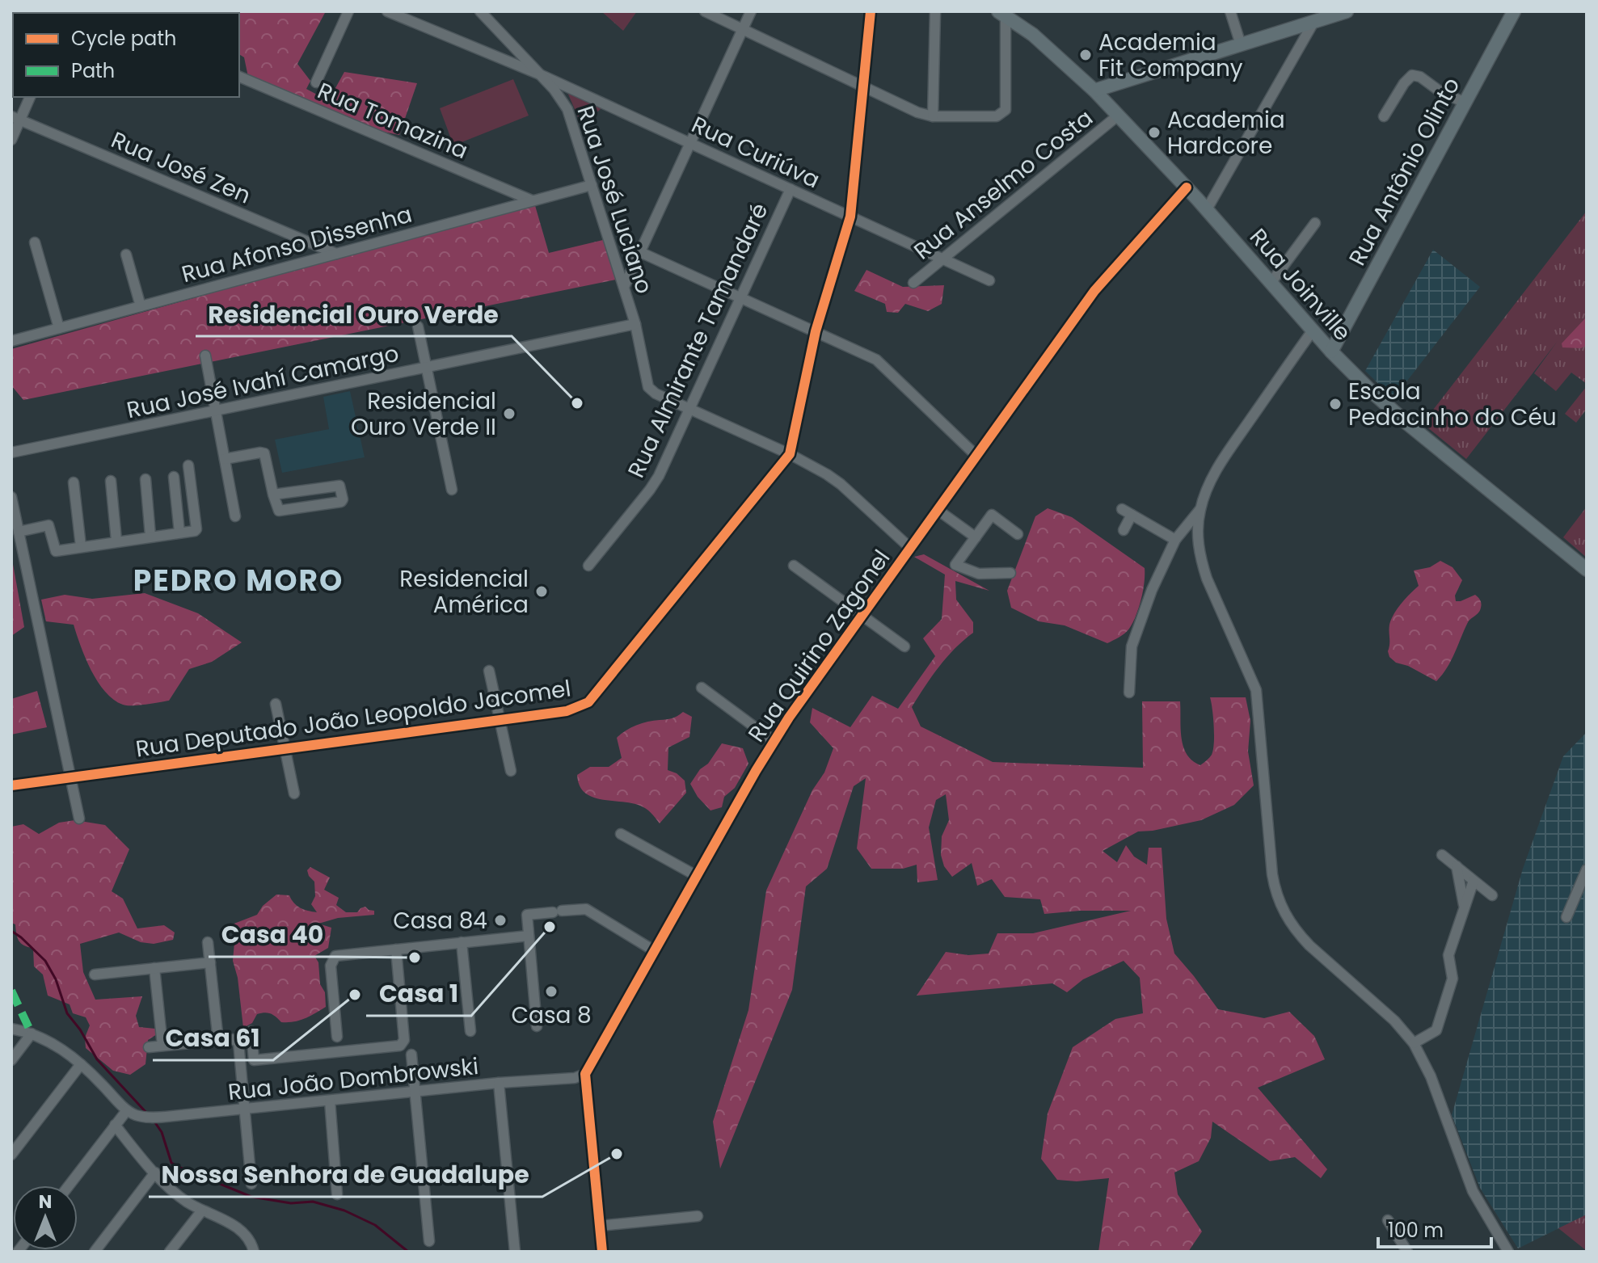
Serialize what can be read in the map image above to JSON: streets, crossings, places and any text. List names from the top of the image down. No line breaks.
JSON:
{"streets":{"main road":["Rua Antônio Olinto","Rua Joinville"],"street":["Rua Tomazina","Rua Curiúva","Rua José Zen","Rua Anselmo Costa","Rua José Luciano","Rua Afonso Dissenha","Rua Almirante Tamandaré","Rua José Ivahí Camargo","Rua Quirino Zagonel","Rua Deputado João Leopoldo Jacomel","Rua João Dombrowski"]},"crossings":[["Rua Tomazina","Rua Afonso Dissenha"],["Rua Curiúva","Rua Anselmo Costa"],["Rua Curiúva","Rua José Luciano"],["Rua Curiúva","Rua Almirante Tamandaré"],["Rua Curiúva","Rua Deputado João Leopoldo Jacomel"],["Rua José Zen","Rua Afonso Dissenha"],["Rua Antônio Olinto","Rua Joinville"],["Rua Anselmo Costa","Rua Joinville"],["Rua José Luciano","Rua Afonso Dissenha"],["Rua José Luciano","Rua Almirante Tamandaré"],["Rua José Luciano","Rua José Ivahí Camargo"],["Rua Joinville","Rua Quirino Zagonel"],["Rua Quirino Zagonel","Rua João Dombrowski"]],"districts":["PEDRO MORO"],"places":["Academia Fit Company","Academia Hardcore","Residencial Ouro Verde","Escola Pedacinho do Céu","Residencial Ouro Verde II","Residencial América","Casa 84","Casa 1","Casa 40","Casa 8","Casa 61","Nossa Senhora de Guadalupe"],"legend":["Cycle path","Path"],"scale_bar":"100 m","north":"top"}
